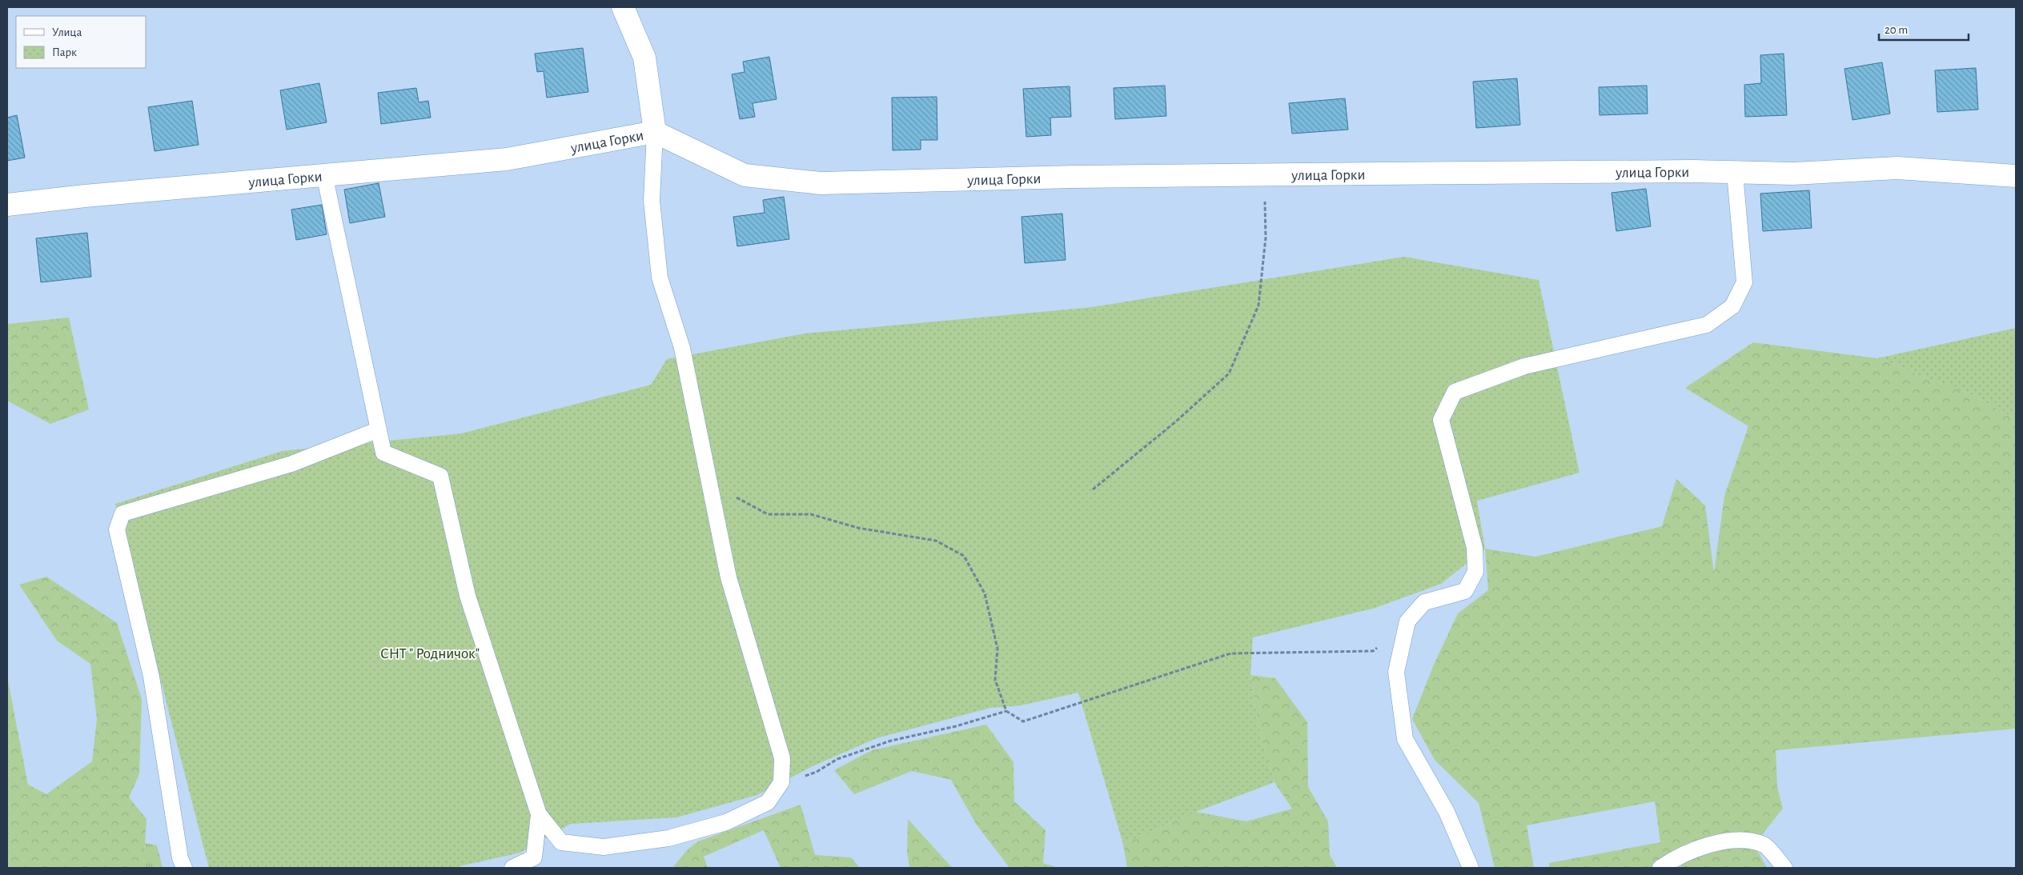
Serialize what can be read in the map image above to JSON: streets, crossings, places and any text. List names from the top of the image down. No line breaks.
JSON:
{"streets":{"street":["улица Горки"]},"parks":["СНТ \" Родничок\""],"legend":["Улица","Парк"],"scale_bar":"20 m"}
